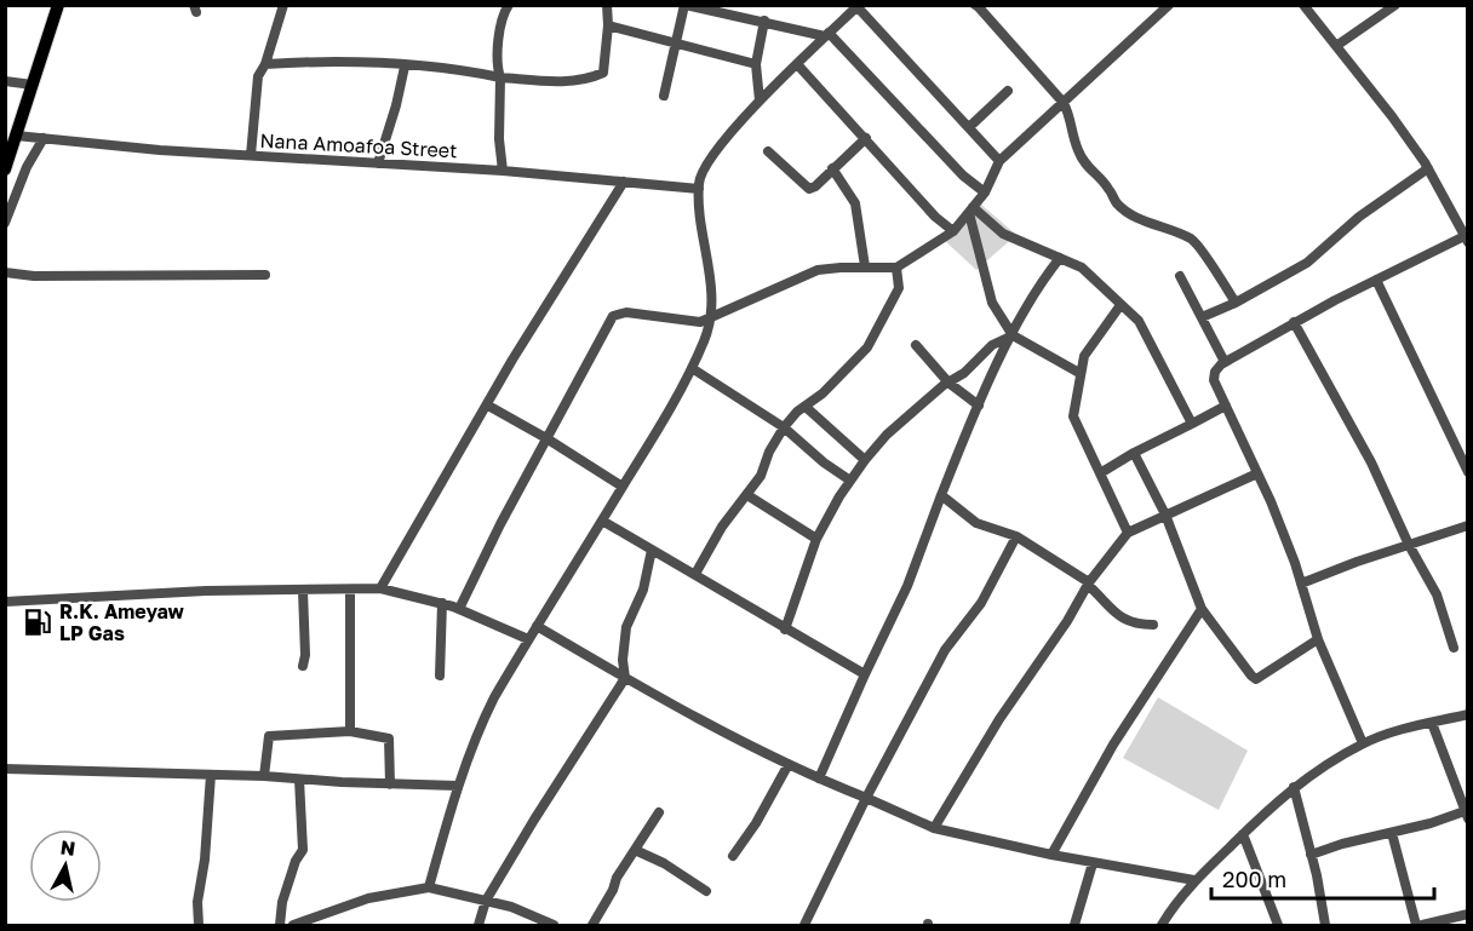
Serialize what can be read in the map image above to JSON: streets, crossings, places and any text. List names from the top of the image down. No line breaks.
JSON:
{"streets":{"street":["Nana Amoafoa Street"]},"places":{"fuel station":["R.K. Ameyaw LP Gas"]},"scale_bar":"200 m","north":"top"}
